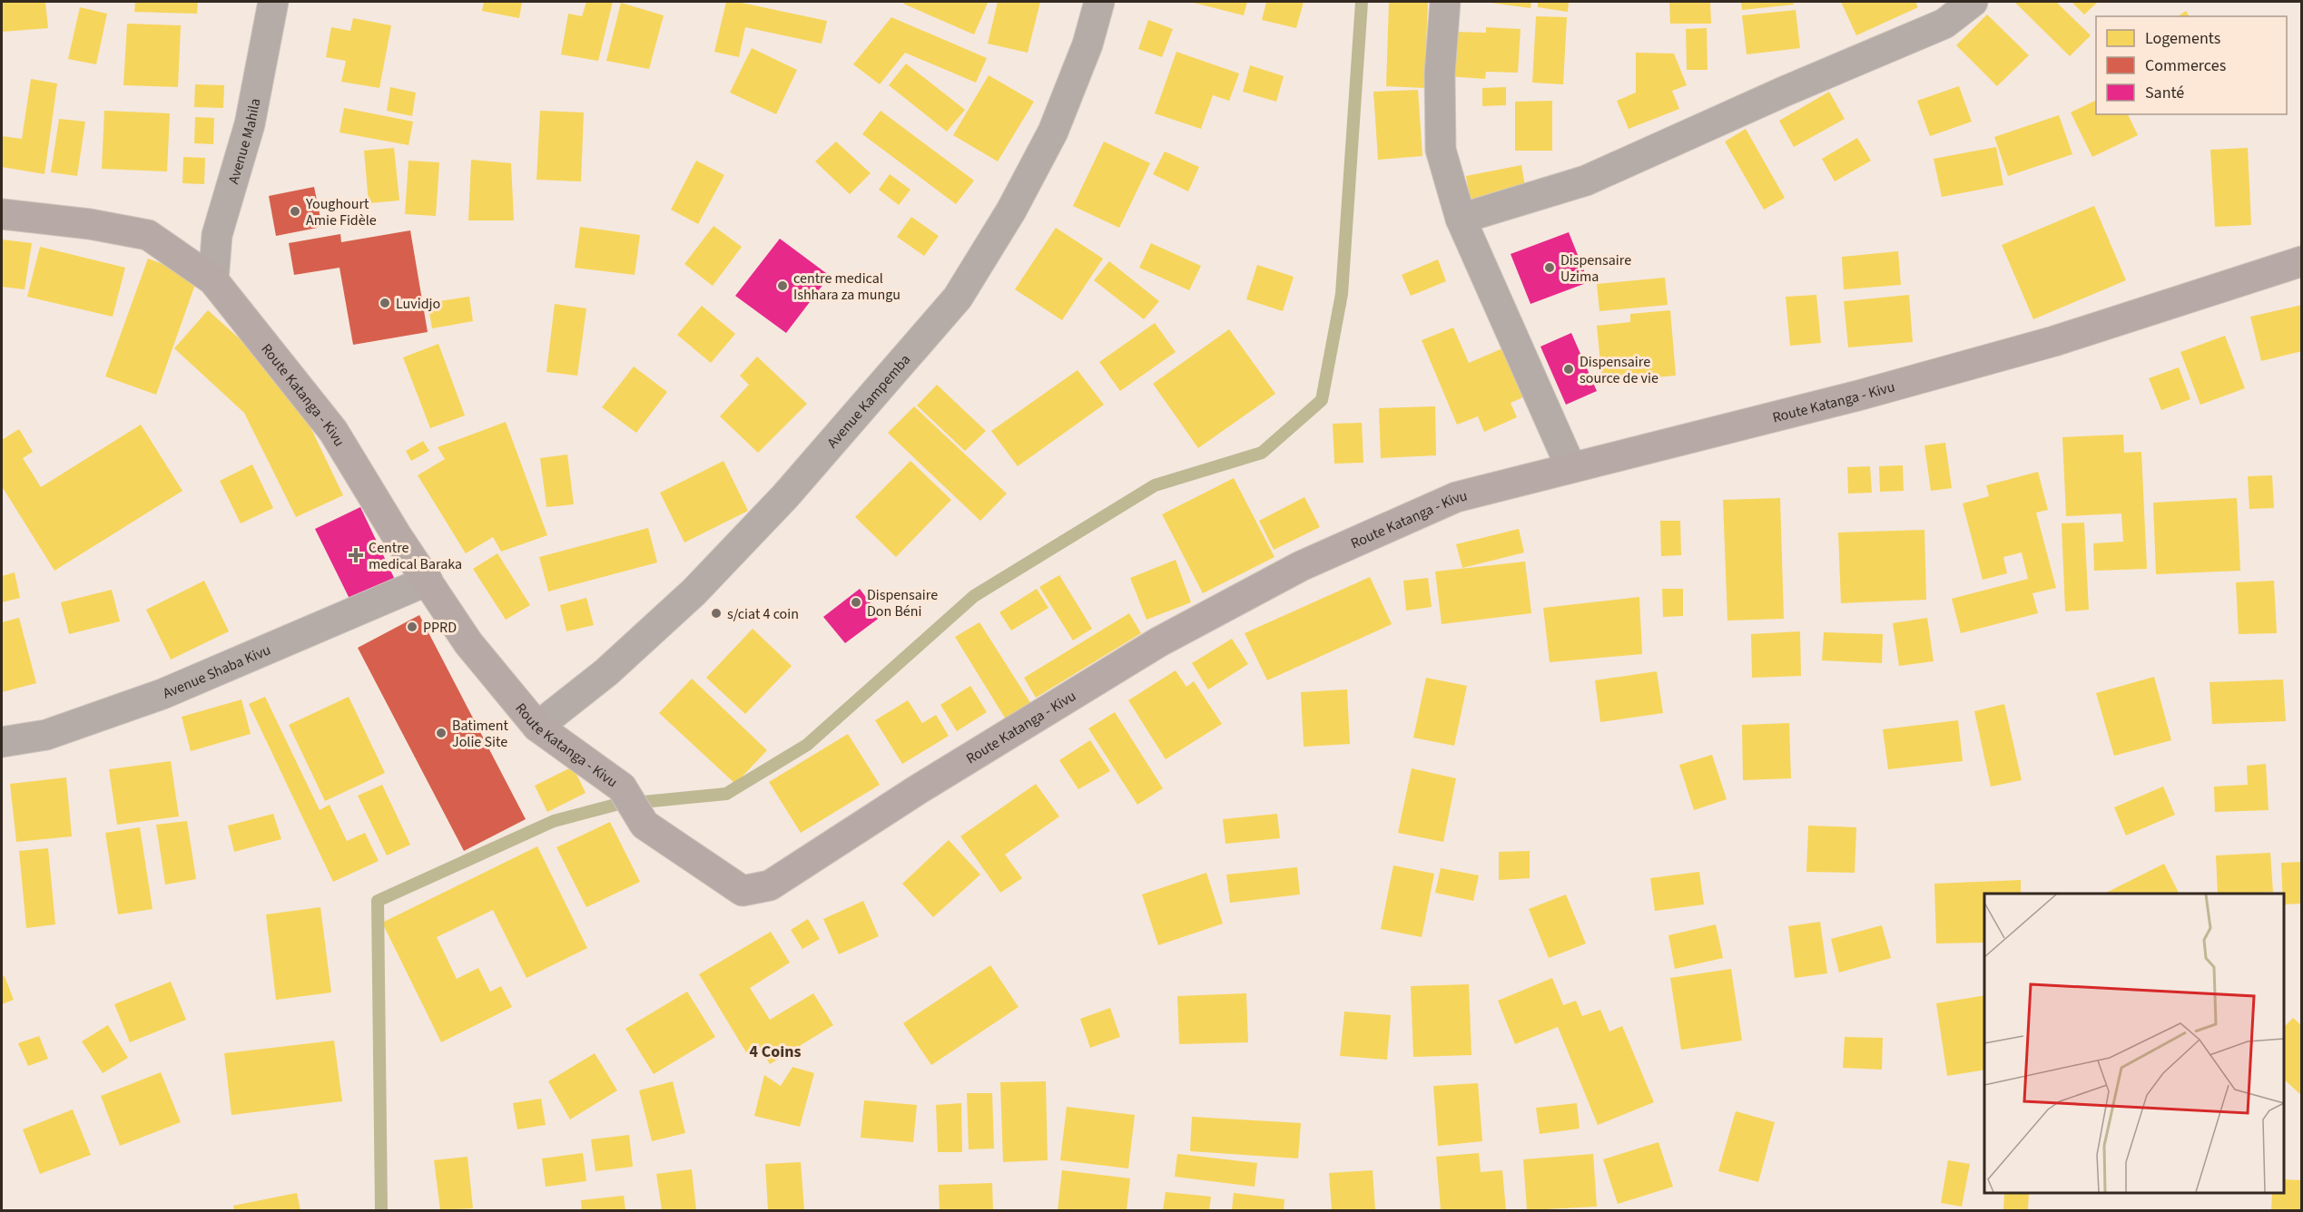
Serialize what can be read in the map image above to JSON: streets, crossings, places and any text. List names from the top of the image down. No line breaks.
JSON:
{"streets":{"highway":["Route Katanga - Kivu"],"street":["Avenue Mahila","Avenue Kampemba","Avenue Shaba Kivu"]},"crossings":[["Avenue Mahila","Route Katanga - Kivu"],["Route Katanga - Kivu","Avenue Kampemba"],["Route Katanga - Kivu","Avenue Shaba Kivu"]],"districts":["4 Coins"],"places":{"other":["Youghourt Amie Fidèle","Dispensaire Uzima","centre medical Ishhara za mungu","Luvidjo","Dispensaire source de vie","Dispensaire Don Béni","s/ciat 4 coin","PPRD","Batiment Jolie Site"],"health":["Centre medical Baraka"]},"legend":["Logements","Commerces","Santé"]}
